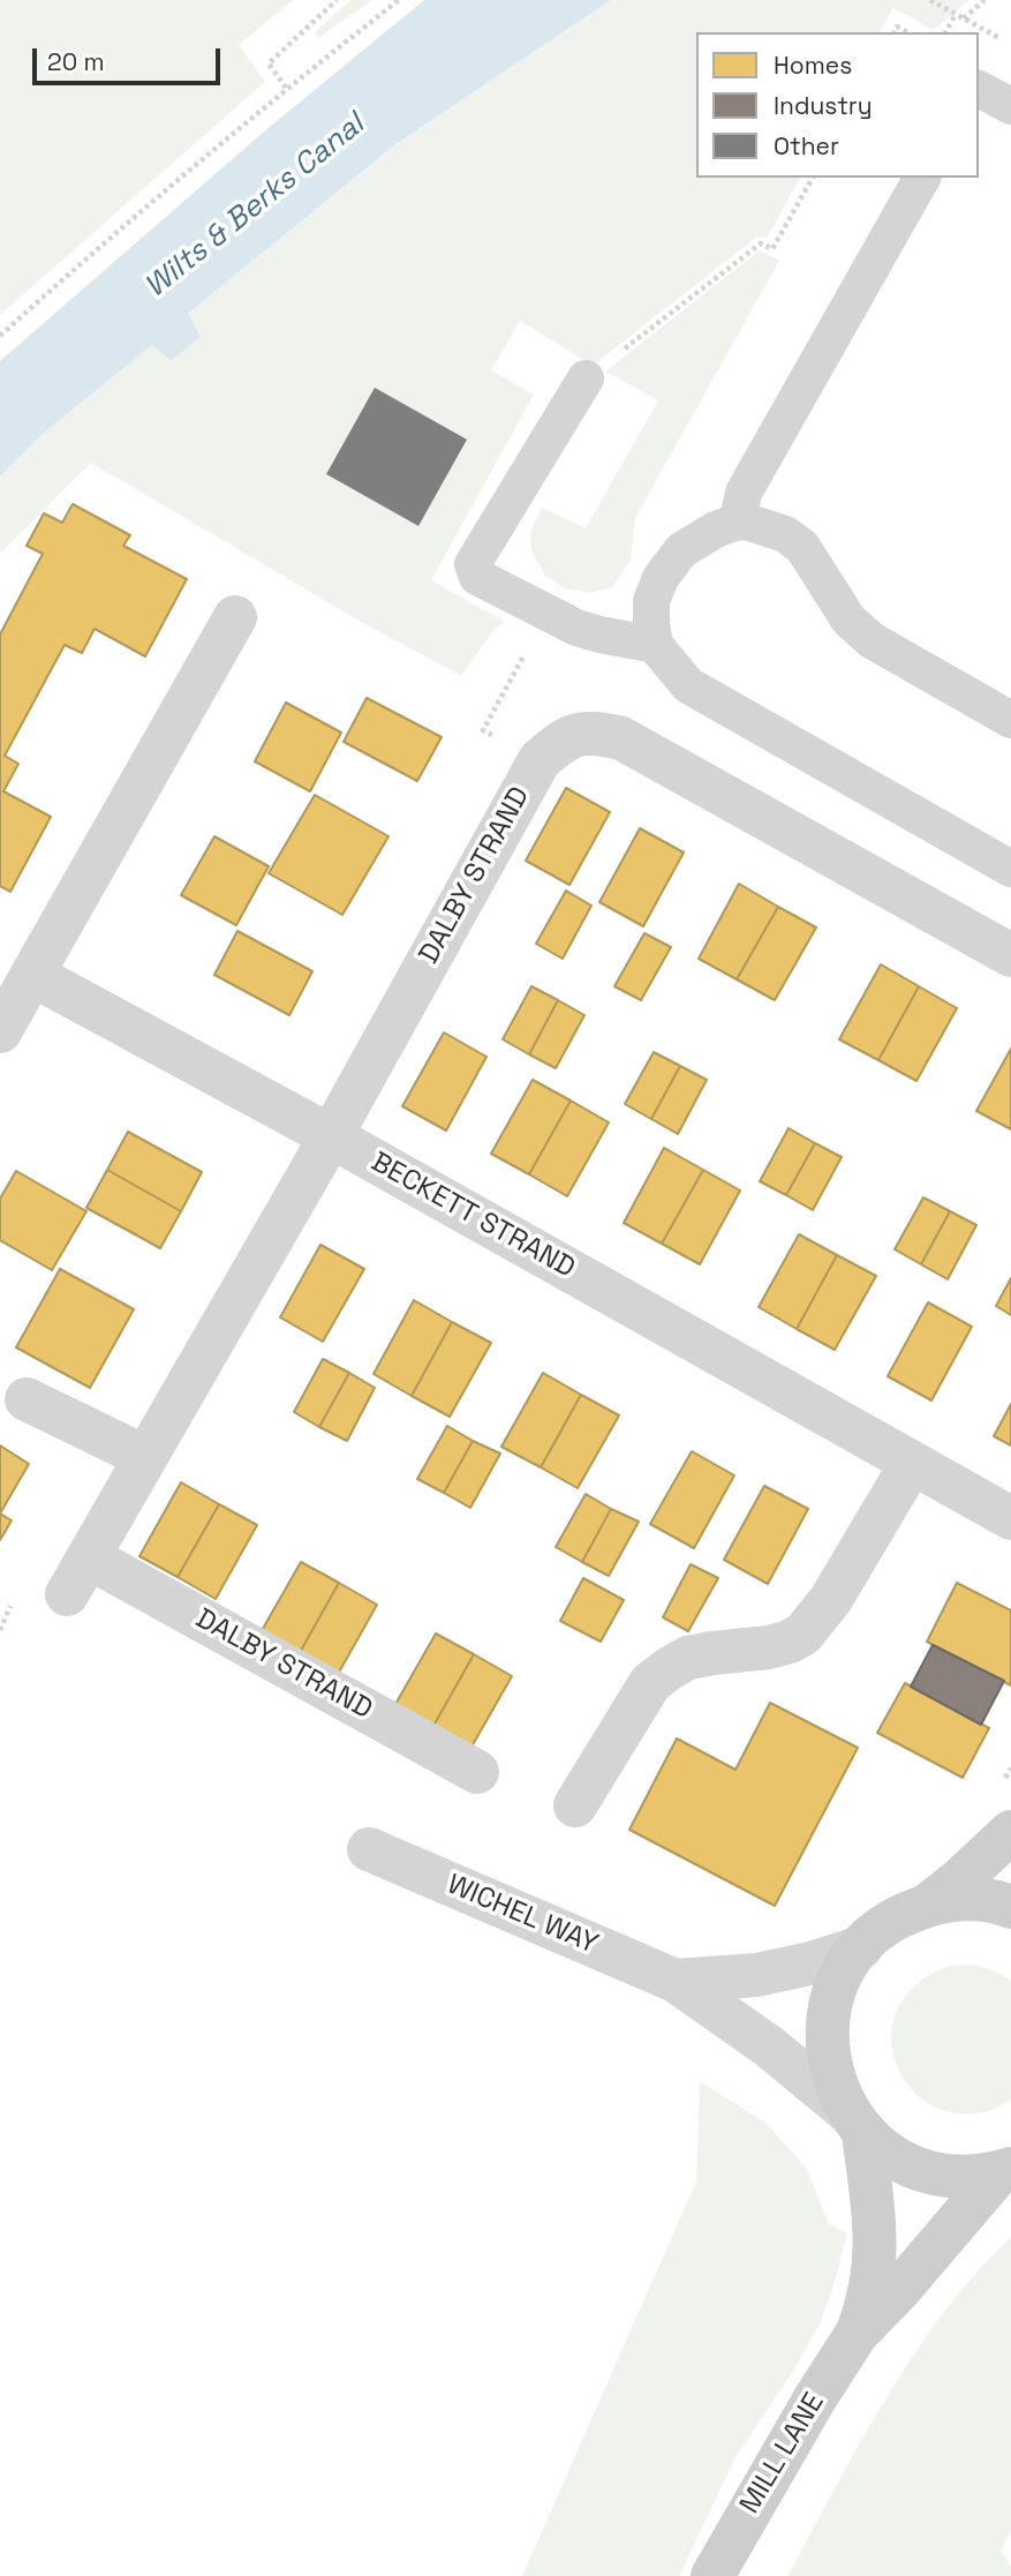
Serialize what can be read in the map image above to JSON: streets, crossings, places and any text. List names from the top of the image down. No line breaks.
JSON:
{"streets":{"street":["DALBY STRAND","BECKETT STRAND","WICHEL WAY","MILL LANE"]},"crossings":[["DALBY STRAND","BECKETT STRAND"],["WICHEL WAY","MILL LANE"]],"water":["Wilts & Berks Canal"],"legend":["Homes","Industry","Other"],"scale_bar":"20 m"}
